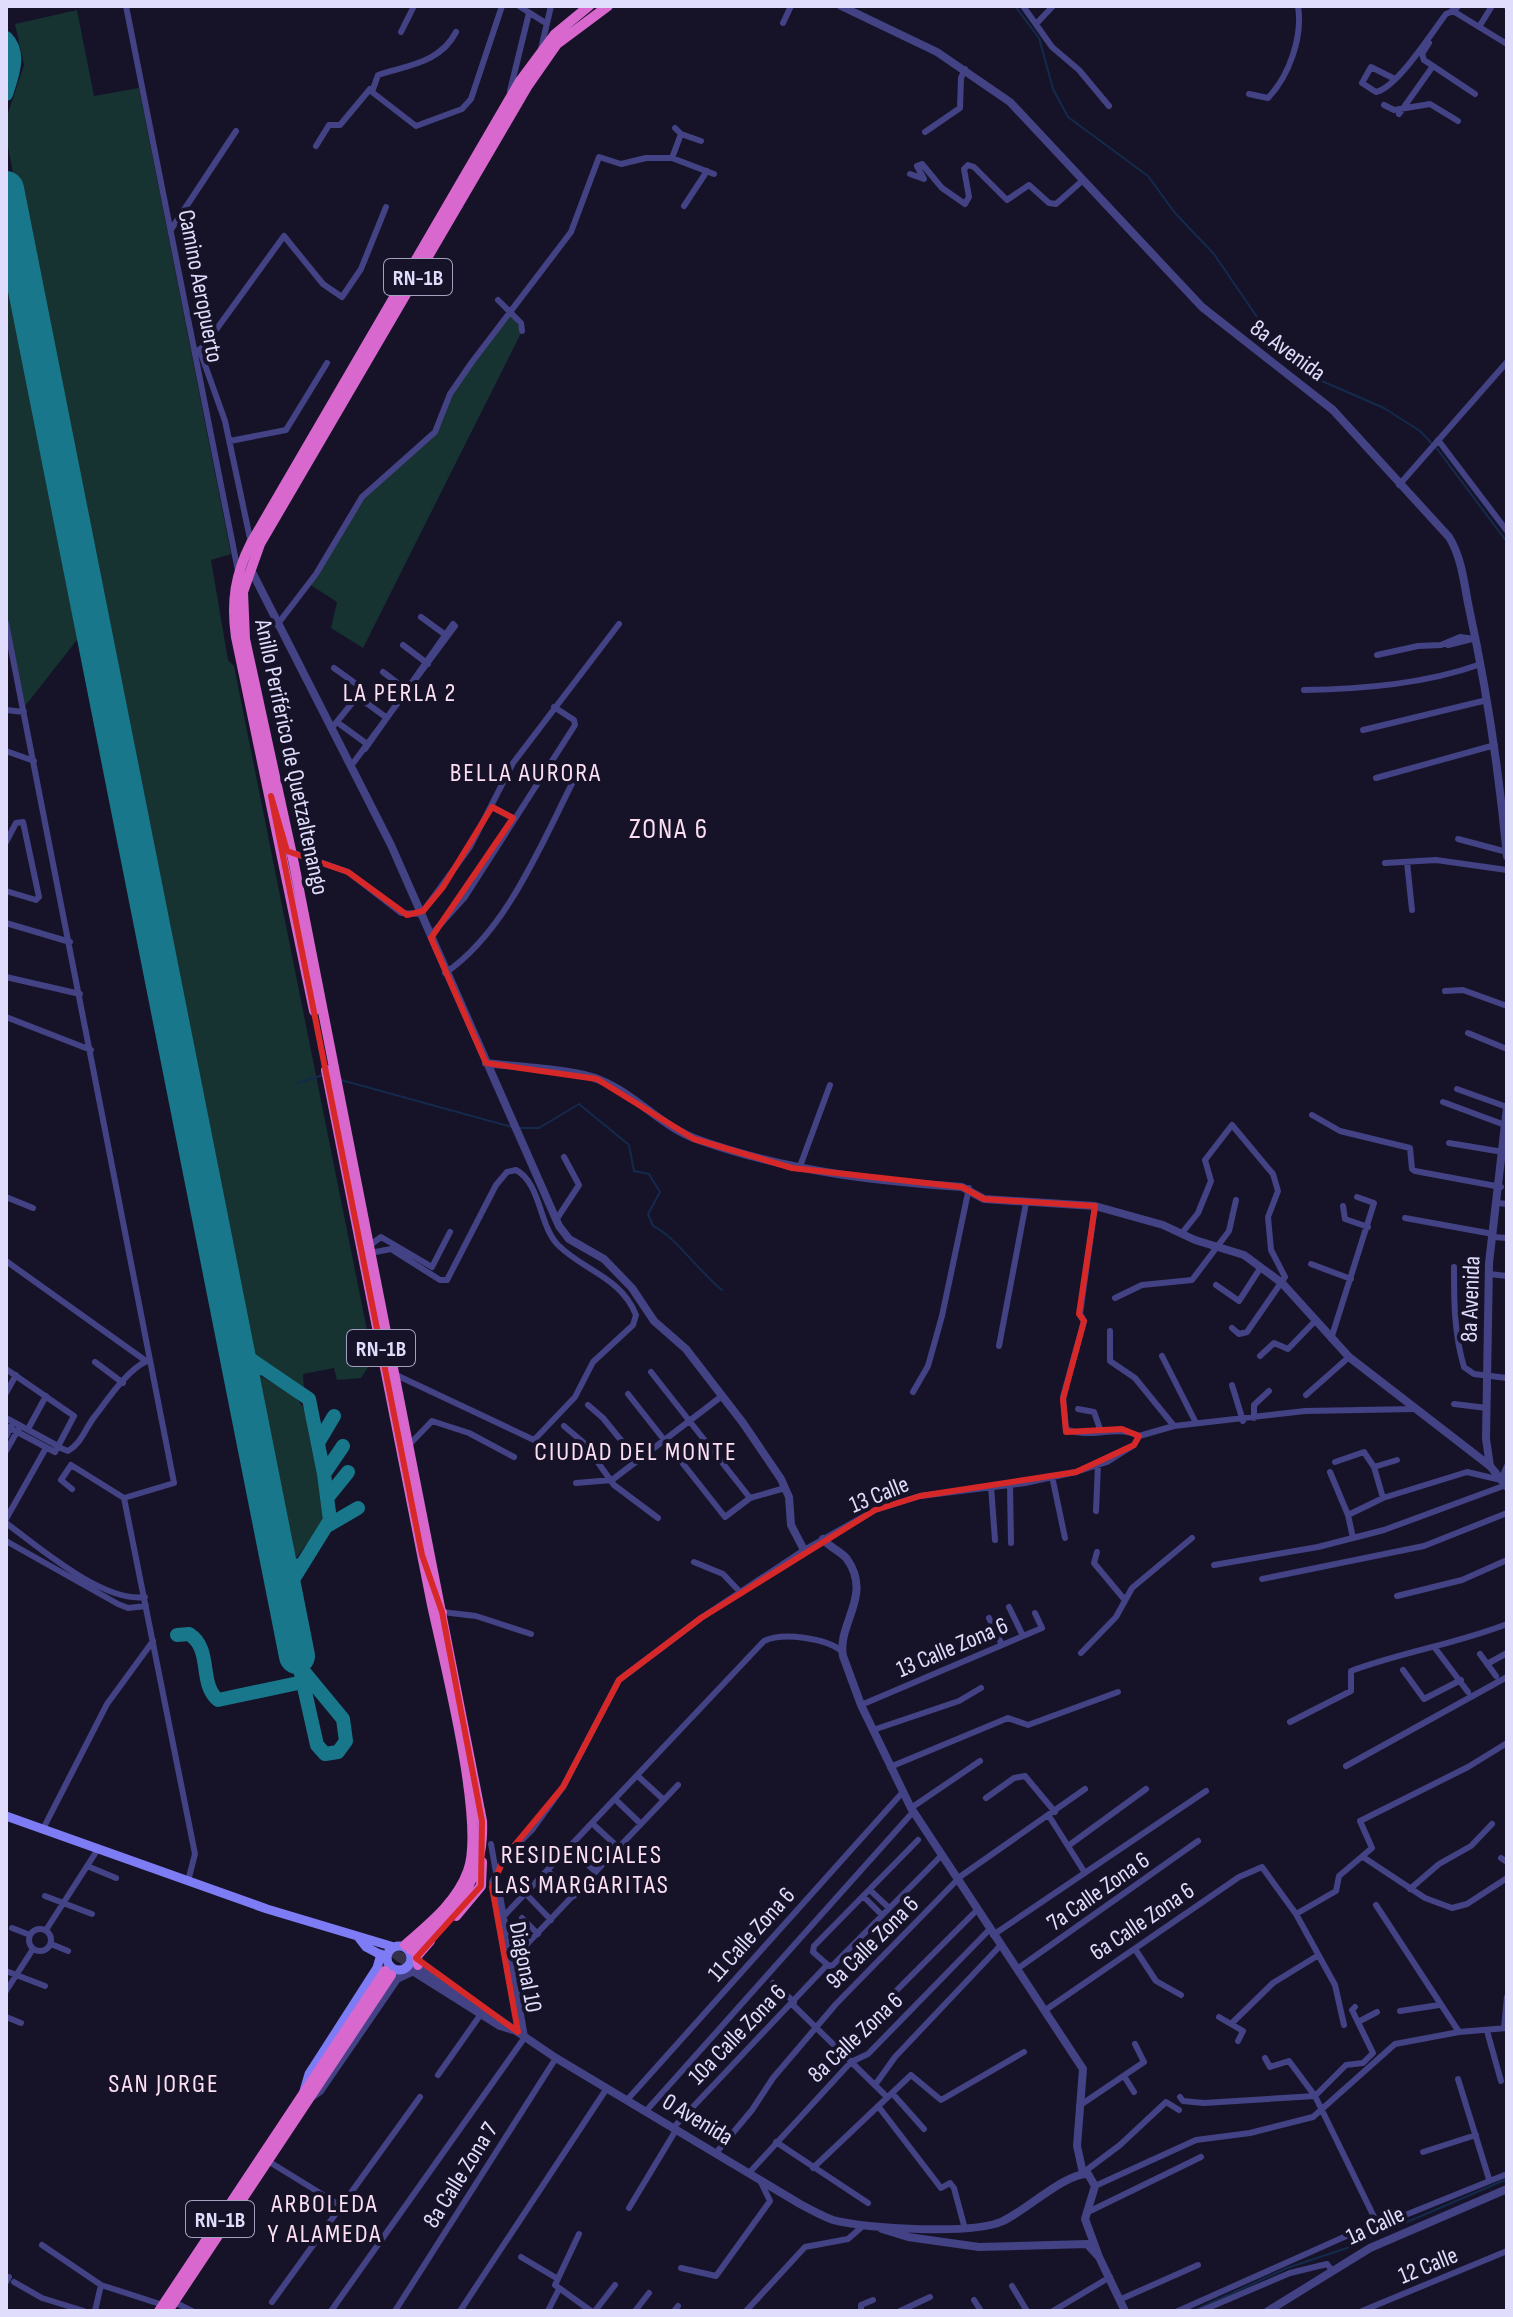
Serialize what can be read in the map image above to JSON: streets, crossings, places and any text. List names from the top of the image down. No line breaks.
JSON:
{"streets":{"highway":["RN-1B","Anillo Periférico de Quetzaltenango"],"street":["Camino Aeropuerto","8a Avenida","13 Calle","13 Calle Zona 6","7a Calle Zona 6","6a Calle Zona 6","11 Calle Zona 6","9a Calle Zona 6","Diagonal 10","10a Calle Zona 6","8a Calle Zona 6","0 Avenida","8a Calle Zona 7","1a Calle","12 Calle"]},"crossings":[["RN-1B","Anillo Periférico de Quetzaltenango"],["Camino Aeropuerto","Anillo Periférico de Quetzaltenango"],["13 Calle","Diagonal 10"],["11 Calle Zona 6","0 Avenida"],["9a Calle Zona 6","0 Avenida"],["Diagonal 10","0 Avenida"],["10a Calle Zona 6","0 Avenida"],["8a Calle Zona 6","0 Avenida"],["0 Avenida","8a Calle Zona 7"]],"districts":["LA PERLA 2","BELLA AURORA","ZONA 6","CIUDAD DEL MONTE","RESIDENCIALES LAS MARGARITAS","SAN JORGE","ARBOLEDA Y ALAMEDA"]}
